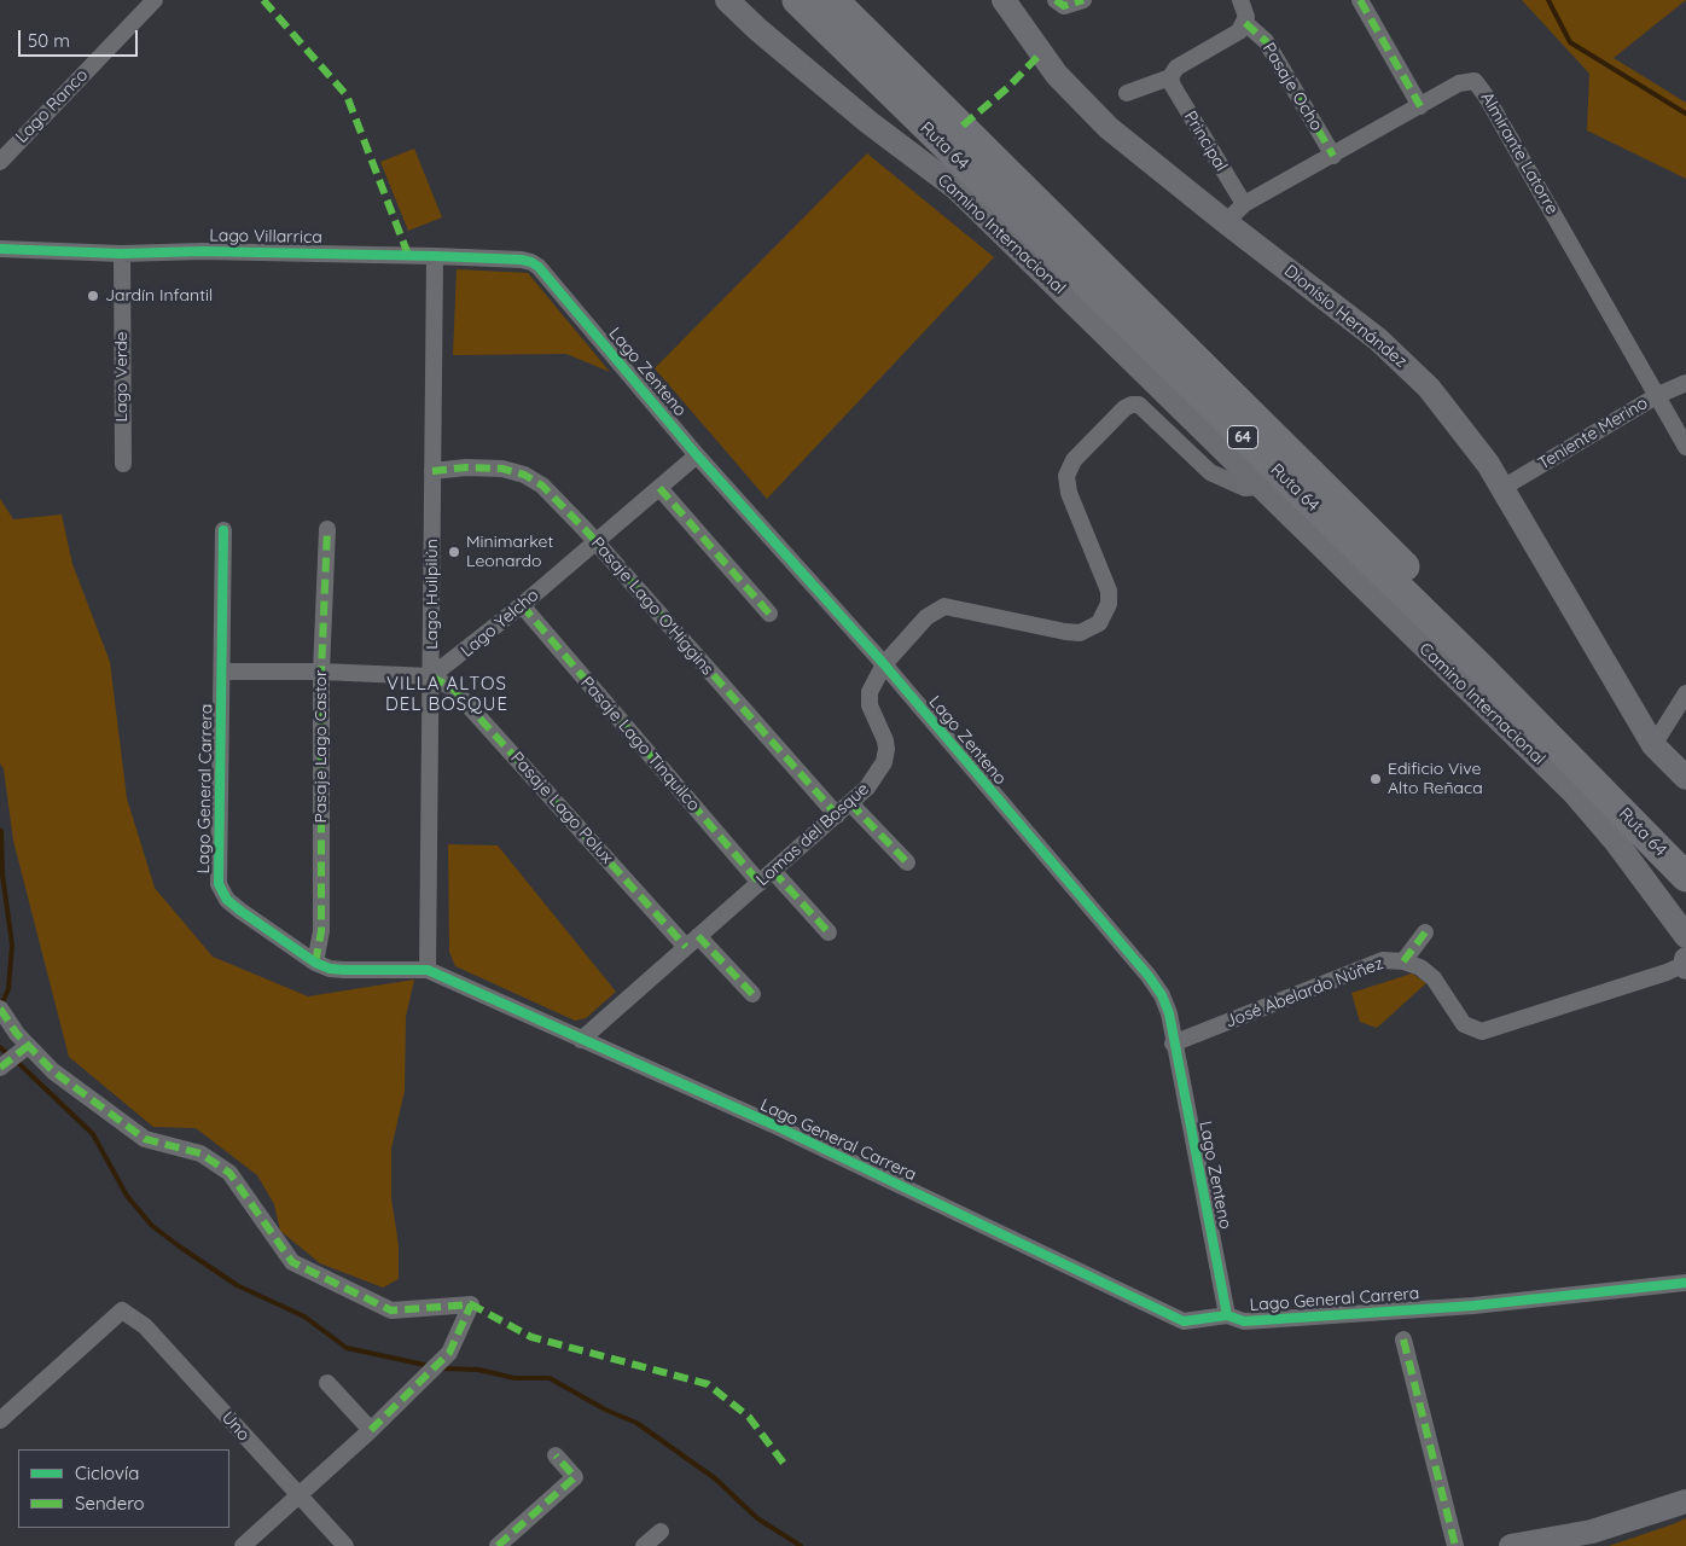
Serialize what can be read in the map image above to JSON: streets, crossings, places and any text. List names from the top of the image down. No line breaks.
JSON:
{"streets":{"highway":["Ruta 64","64"],"main road":["Camino Internacional","Dionisio Hernández"],"street":["Pasaje Ocho","Lago Ranco","Principal","Almirante Latorre","Lago Villarrica","Lago Zenteno","Lago Verde","Teniente Merino","Lago Huilpilún","Pasaje Lago O'Higgins","Lago Yelcho","Pasaje Lago Tinquilco","Pasaje Lago Castor","Lago General Carrera","Pasaje Lago Polux","Lomas del Bosque","José Abelardo Núñez","Uno"]},"crossings":[["Pasaje Ocho","Almirante Latorre"],["Principal","Almirante Latorre"],["Almirante Latorre","Dionisio Hernández"],["Almirante Latorre","Teniente Merino"],["Camino Internacional","Lomas del Bosque"],["Lago Villarrica","Lago Zenteno"],["Lago Villarrica","Lago Verde"],["Lago Villarrica","Lago Huilpilún"],["Dionisio Hernández","Teniente Merino"],["Lago Zenteno","Lago Yelcho"],["Lago Zenteno","Lago General Carrera"],["Lago Zenteno","Lomas del Bosque"],["Lago Zenteno","José Abelardo Núñez"],["Lago Huilpilún","Pasaje Lago O'Higgins"],["Lago Huilpilún","Lago Yelcho"],["Lago Huilpilún","Lago General Carrera"],["Lago Huilpilún","Pasaje Lago Polux"],["Pasaje Lago O'Higgins","Lago Yelcho"],["Pasaje Lago O'Higgins","Lomas del Bosque"],["Lago Yelcho","Pasaje Lago Tinquilco"],["Lago Yelcho","Pasaje Lago Polux"],["Pasaje Lago Tinquilco","Lomas del Bosque"],["Pasaje Lago Castor","Lago General Carrera"],["Lago General Carrera","Lomas del Bosque"],["Pasaje Lago Polux","Lomas del Bosque"]],"districts":["VILLA ALTOS DEL BOSQUE"],"places":["Jardín Infantil","Minimarket Leonardo","Edificio Vive Alto Reñaca"],"legend":["Ciclovía","Sendero"],"scale_bar":"50 m"}
